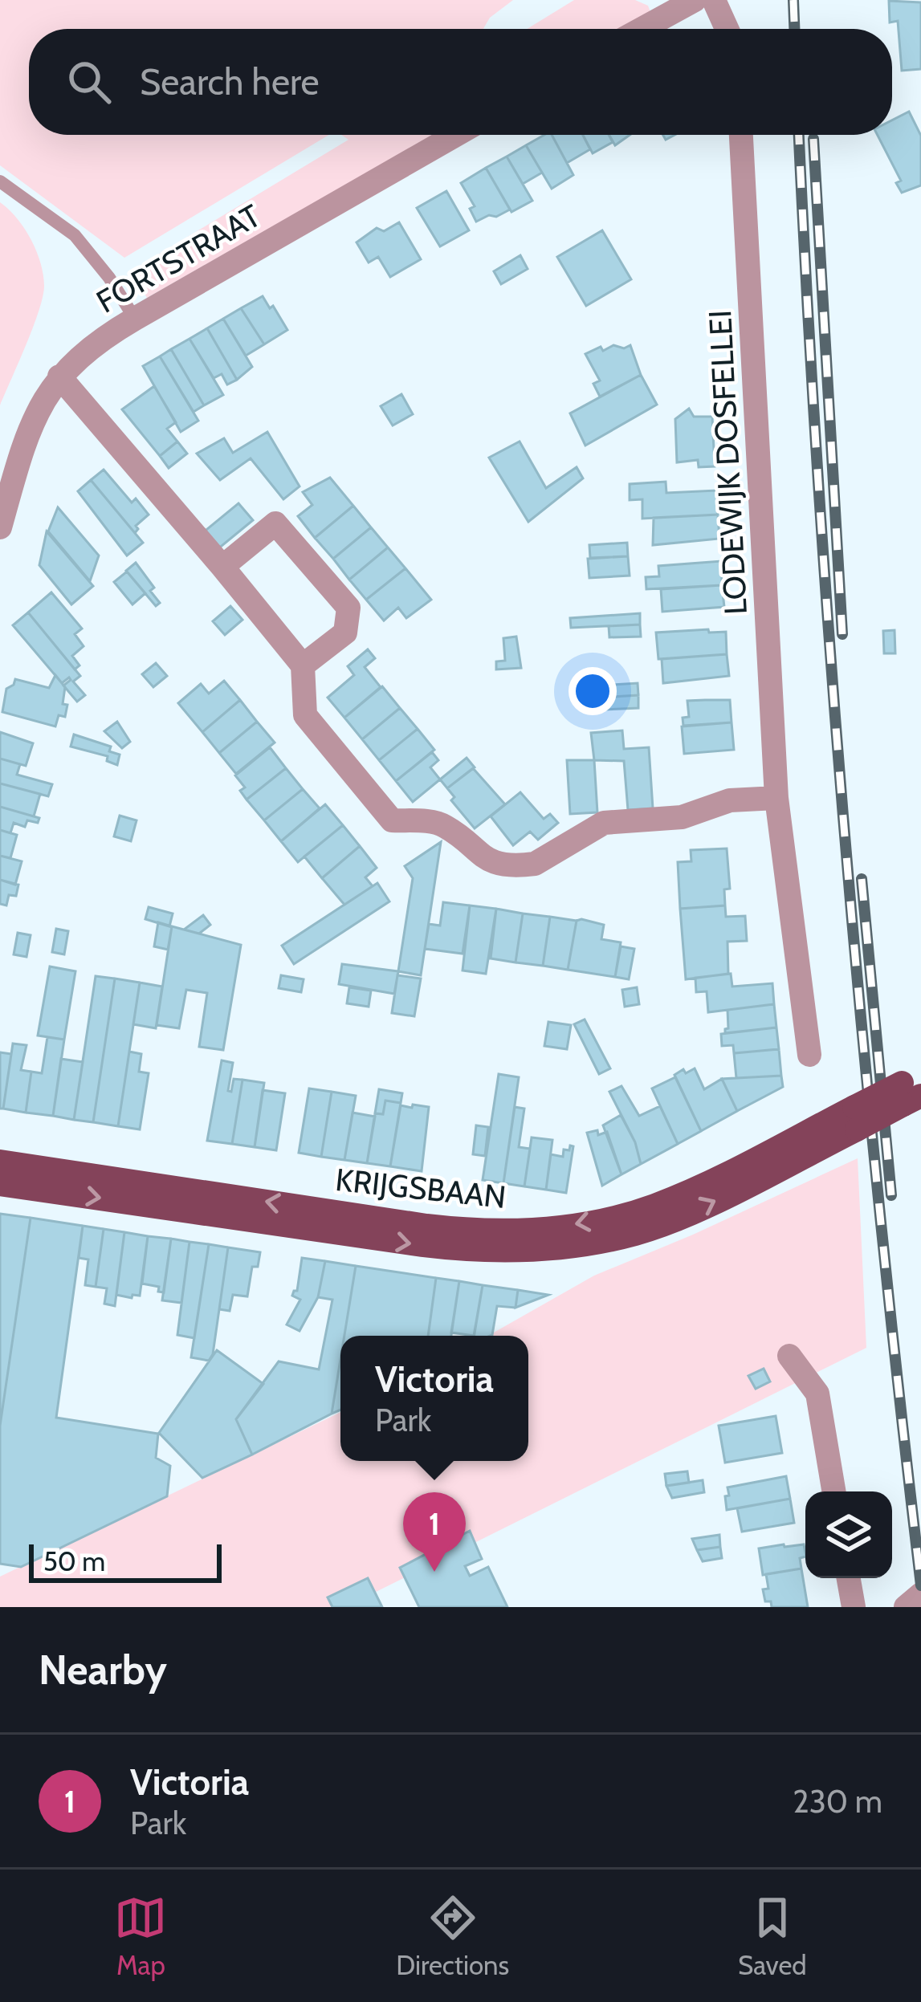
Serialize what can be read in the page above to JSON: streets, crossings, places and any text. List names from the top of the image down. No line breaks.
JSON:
{"streets":{"main road":["KRIJGSBAAN"],"street":["FORTSTRAAT","LODEWIJK DOSFELLEI"]},"scale_bar":"50 m","page":{"search":"Search here","popup":["Victoria","Park"],"pins":"1","scale":"50 m","heading":"Nearby","list":[{"mark":"1","name":"Victoria","note":"Park","value":"230 m"}],"nav":["Map","Directions","Saved"]}}
